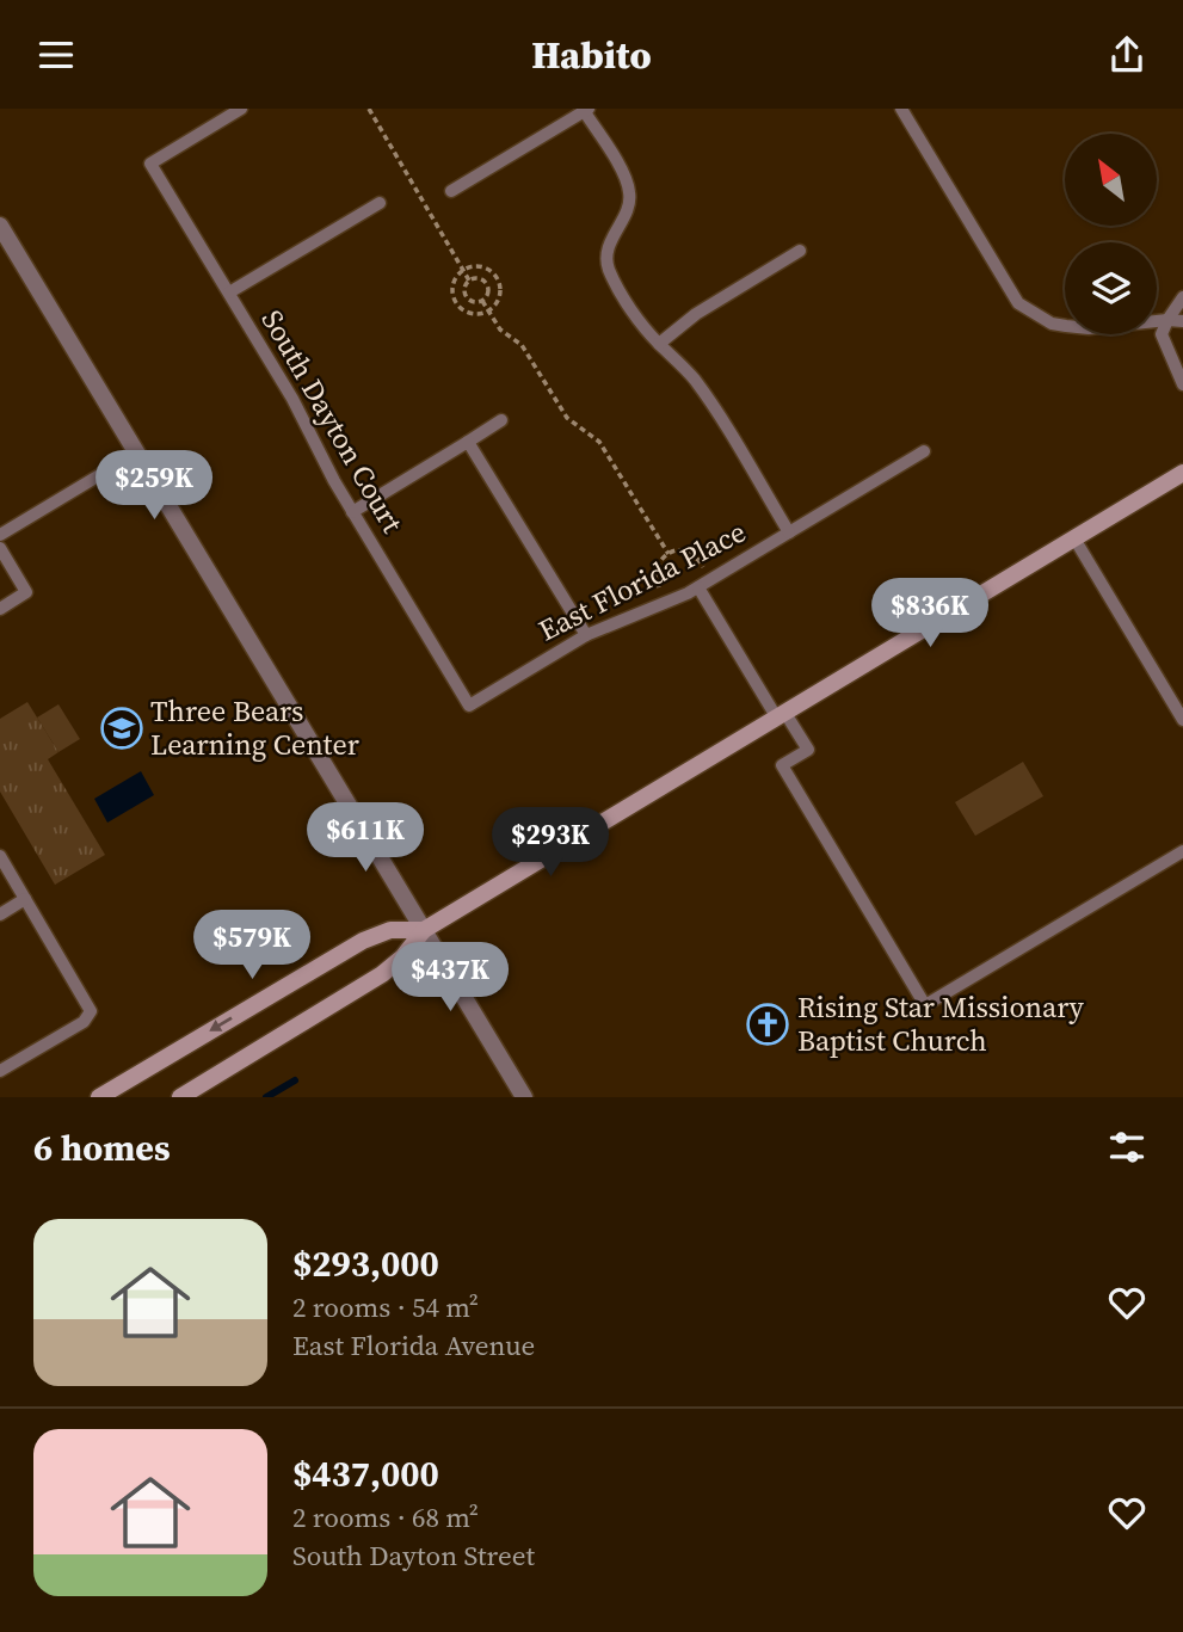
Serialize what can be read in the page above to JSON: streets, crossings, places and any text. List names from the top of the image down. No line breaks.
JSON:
{"streets":{"lane":["South Dayton Court","East Florida Place"]},"crossings":[["South Dayton Court","East Florida Place"]],"places":{"school or university":["Three Bears Learning Center"],"church":["Rising Star Missionary Baptist Church"]},"north":"top left","page":{"header":"Habito","price":["$259K","$836K","$611K","$293K","$579K","$437K"],"heading":"6 homes","list":[{"name":"$293,000","note":"2 rooms · 54 m² · East Florida Avenue"},{"name":"$437,000","note":"2 rooms · 68 m² · South Dayton Street"}]}}
